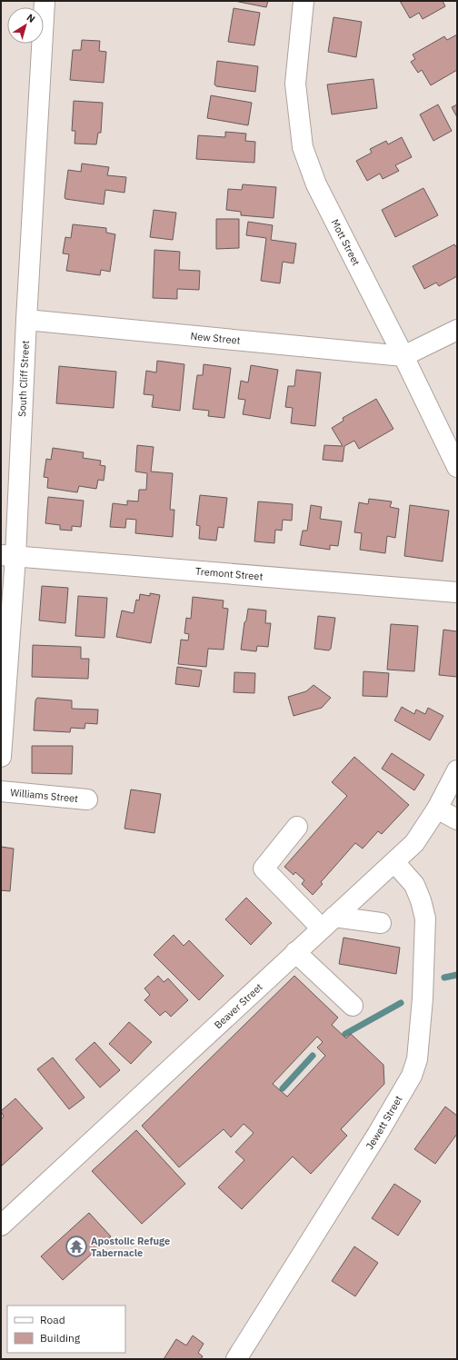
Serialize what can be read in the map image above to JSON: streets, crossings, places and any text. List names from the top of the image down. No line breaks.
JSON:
{"streets":{"street":["Mott Street","New Street","South Cliff Street","Tremont Street","Williams Street","Beaver Street","Jewett Street"]},"crossings":[["Mott Street","New Street"],["New Street","South Cliff Street"],["South Cliff Street","Tremont Street"],["Beaver Street","Jewett Street"]],"places":{"temple":["Apostolic Refuge Tabernacle"]},"legend":["Road","Building"],"north":"top right"}
